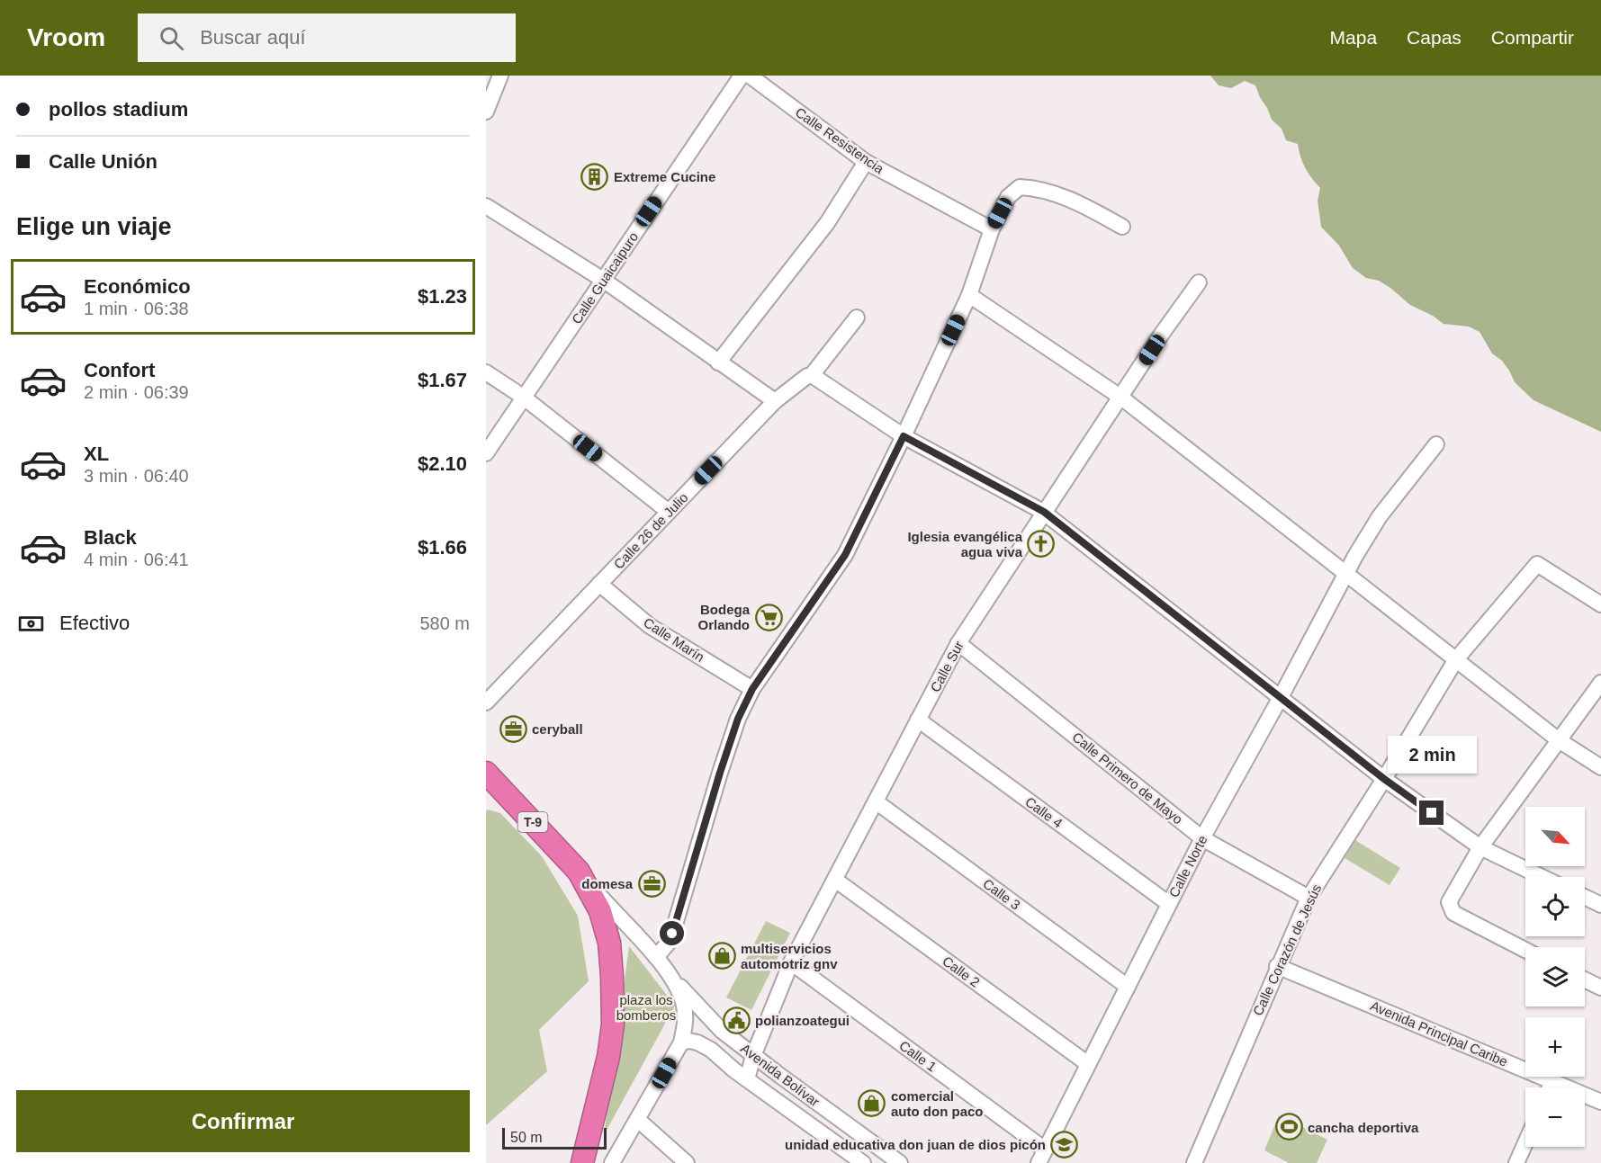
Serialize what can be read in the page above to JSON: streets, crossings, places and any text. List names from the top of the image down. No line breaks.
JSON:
{"streets":{"highway":["T-9"],"street":["Calle Resistencia","Calle Guaicaipuro","Calle 26 de Julio","Calle Marín","Calle Sur","Calle Primero de Mayo","Calle 4","Calle Norte","Calle 3","Calle Corazón de Jesús","Calle 2","Avenida Principal Caribe","Calle 1","Avenida Bolívar"]},"crossings":[["Calle 26 de Julio","Calle Marín"],["Calle Sur","Calle Primero de Mayo"],["Calle Sur","Calle 4"],["Calle Sur","Calle 3"],["Calle Sur","Calle 2"],["Calle Sur","Calle 1"],["Calle Sur","Avenida Bolívar"],["Calle Primero de Mayo","Calle Norte"],["Calle Primero de Mayo","Calle Corazón de Jesús"],["Calle 4","Calle Norte"],["T-9","Avenida Bolívar"],["Calle Norte","Calle 3"],["Calle Norte","Calle 2"],["Calle Norte","Calle 1"],["Calle Corazón de Jesús","Avenida Principal Caribe"]],"parks":["plaza los bomberos"],"places":{"building":["Extreme Cucine"],"church":["Iglesia evangélica agua viva"],"supermarket":["Bodega Orlando"],"office":["ceryball","domesa"],"shop":["multiservicios automotriz gnv","comercial auto don paco"],"public building":["polianzoategui"],"sports":["cancha deportiva"],"school or university":["unidad educativa don juan de dios picón"]},"scale_bar":"50 m","north":"bottom right","page":{"header":"Vroom","search":"Buscar aquí","nav":["Mapa","Capas","Compartir"],"banner":["pollos stadium","Calle Unión"],"heading":"Elige un viaje","list":[{"name":"Económico","note":"1 min · 06:38","value":"$1.23"},{"name":"Confort","note":"2 min · 06:39","value":"$1.67"},{"name":"XL","note":"3 min · 06:40","value":"$2.10"},{"name":"Black","note":"4 min · 06:41","value":"$1.66"}],"pay":["Efectivo","580 m"],"bubble":"2 min","map_buttons":["+","−"],"buttons":"Confirmar","scale":"50 m"}}
